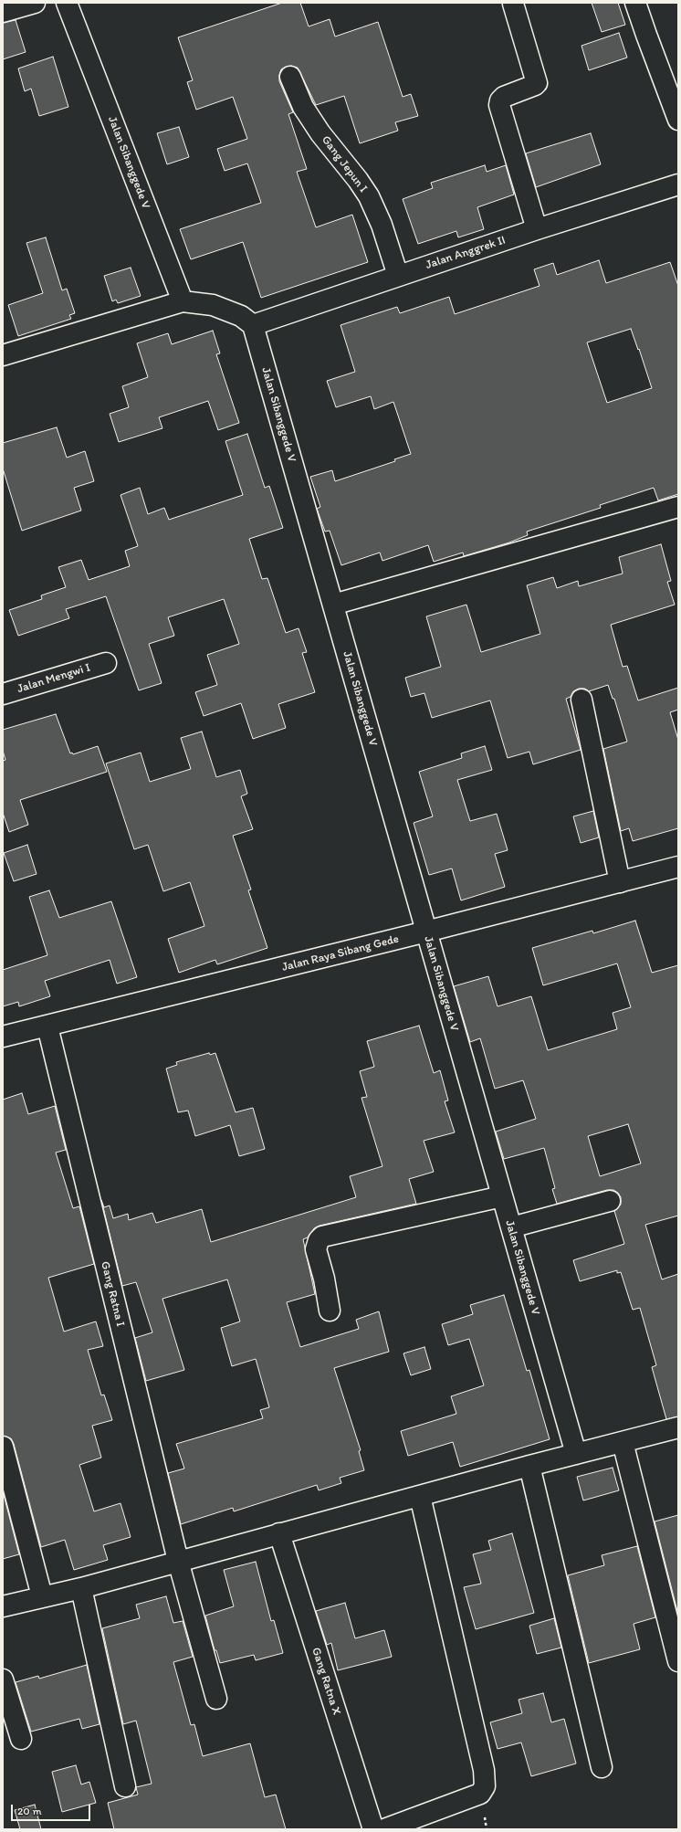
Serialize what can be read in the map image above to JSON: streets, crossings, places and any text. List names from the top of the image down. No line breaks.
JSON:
{"streets":{"street":["Jalan Sibanggede V","Gang Jepun I","Jalan Anggrek II","Jalan Mengwi I","Jalan Raya Sibang Gede","Gang Ratna I","Gang Ratna X"]},"crossings":[["Jalan Sibanggede V","Jalan Anggrek II"],["Jalan Sibanggede V","Jalan Raya Sibang Gede"],["Gang Jepun I","Jalan Anggrek II"],["Jalan Raya Sibang Gede","Gang Ratna I"]],"scale_bar":"20 m"}
